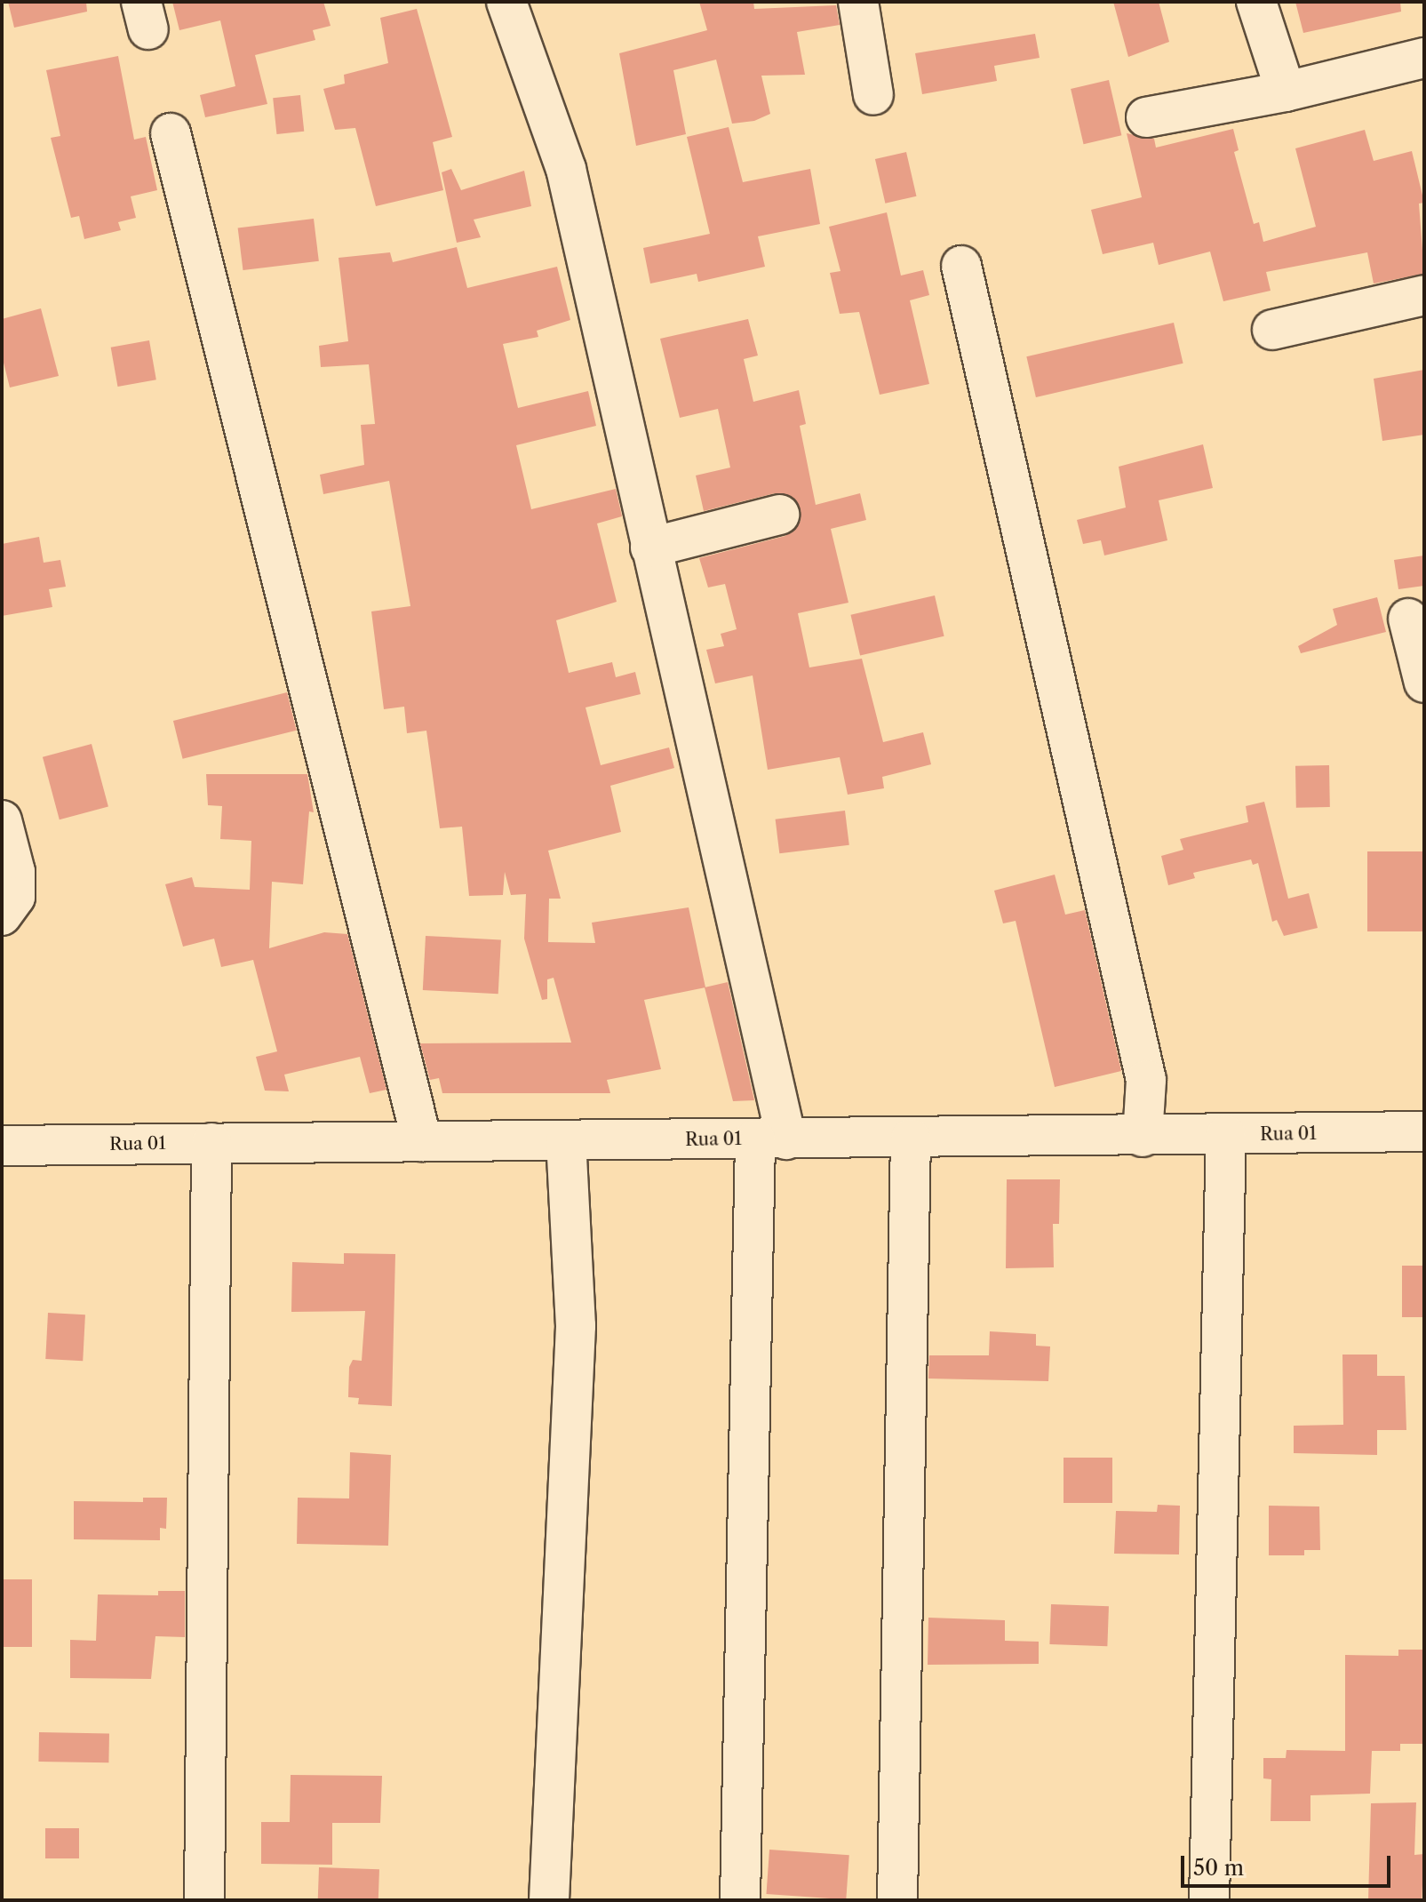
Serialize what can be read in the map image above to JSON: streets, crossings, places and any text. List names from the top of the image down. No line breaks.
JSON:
{"streets":{"street":["Rua 01"]},"scale_bar":"50 m"}
